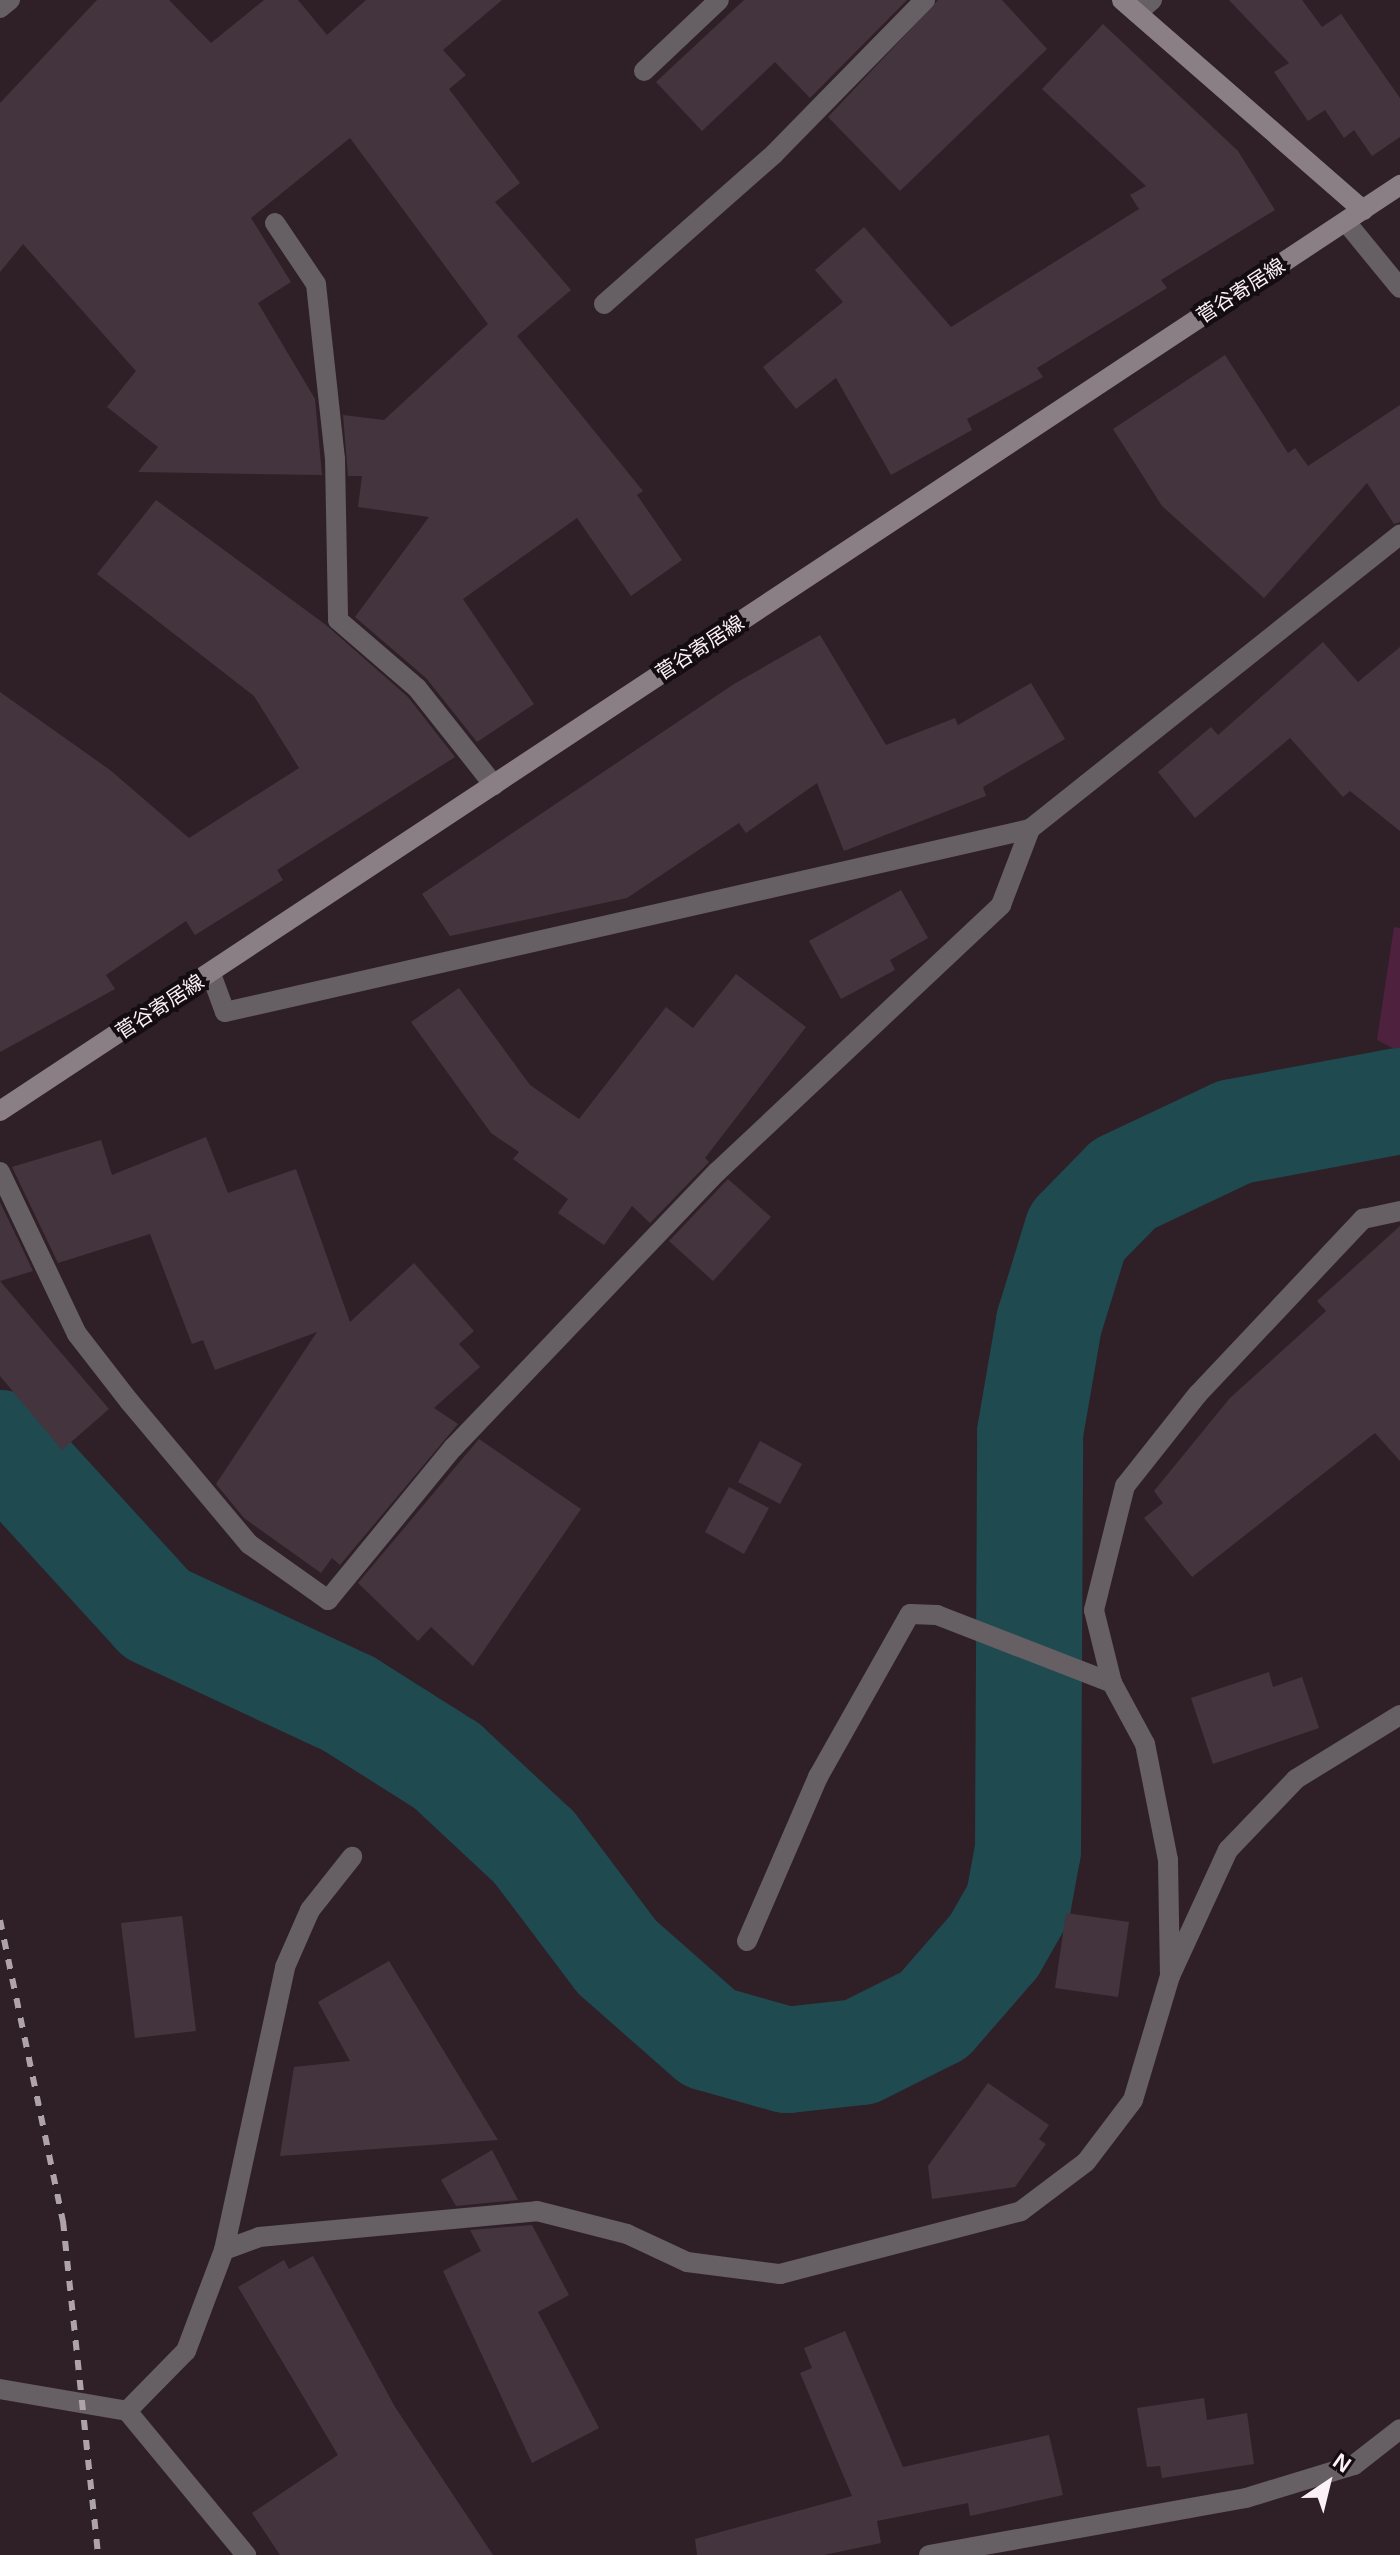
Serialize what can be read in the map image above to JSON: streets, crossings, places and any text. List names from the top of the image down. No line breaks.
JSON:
{"streets":{"main road":["菅谷寄居線"]},"north":"top right"}
